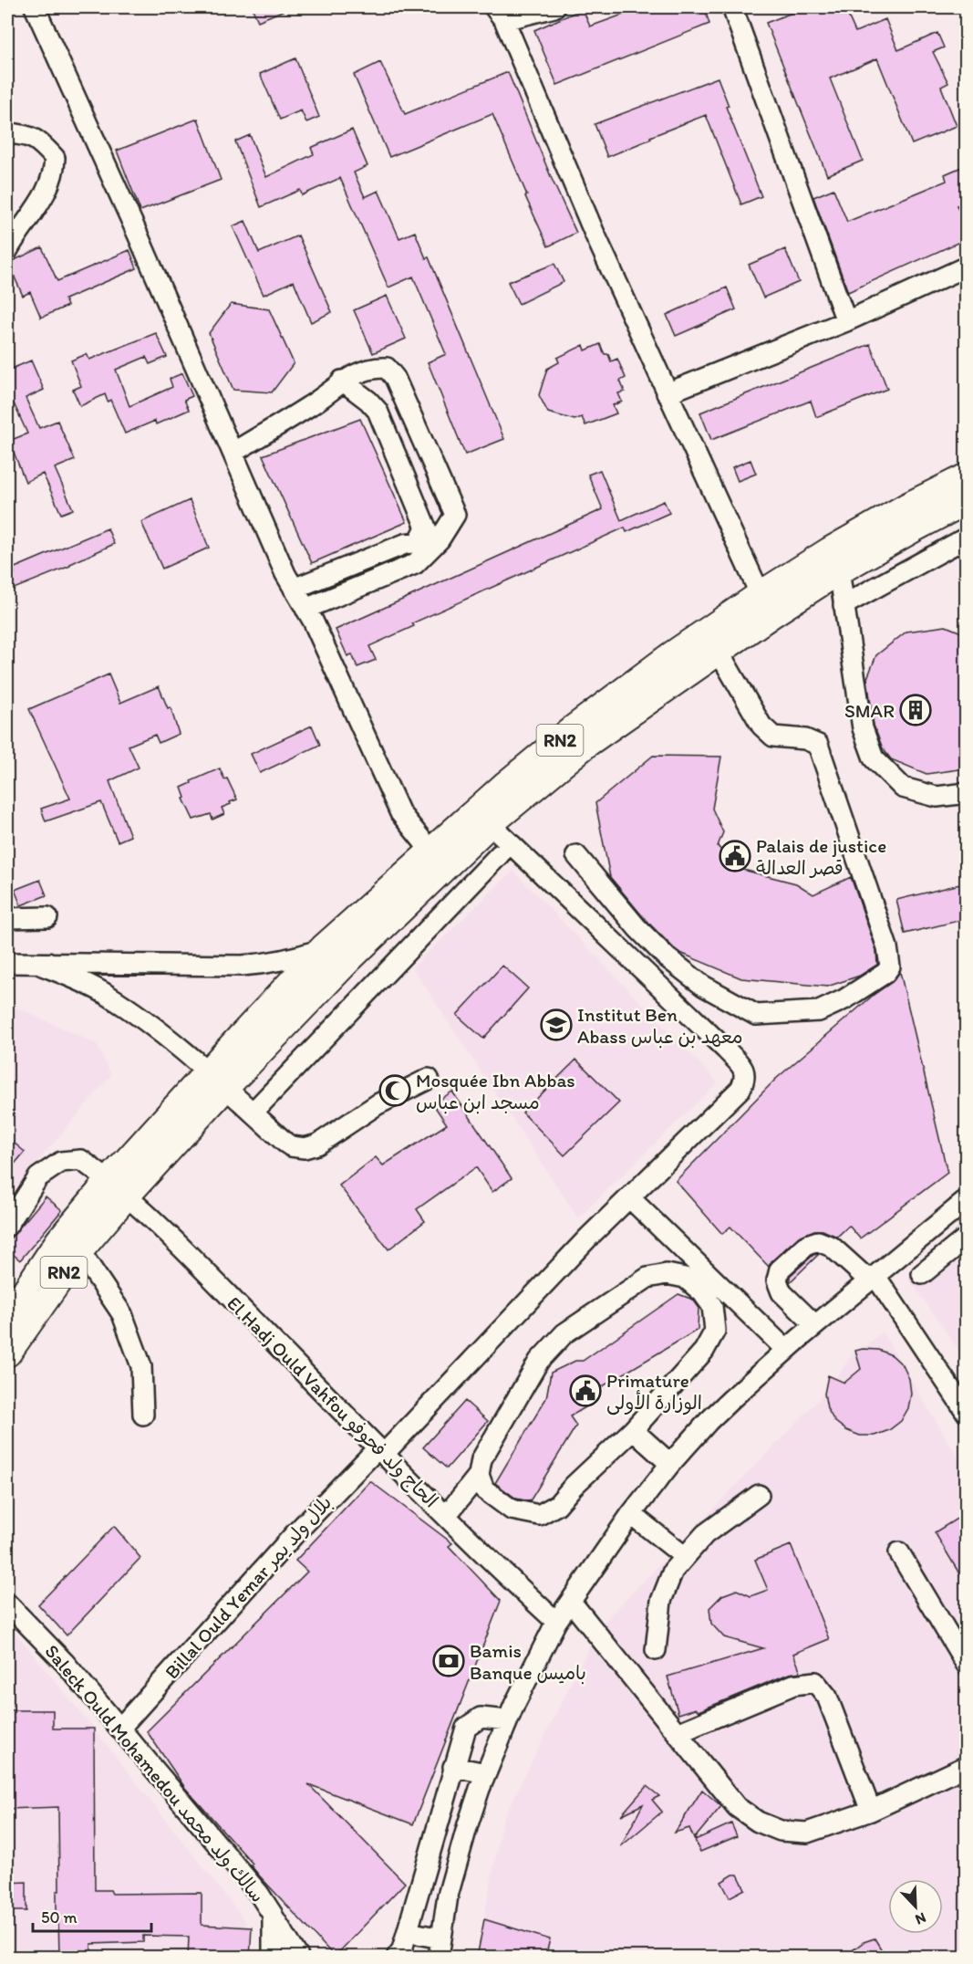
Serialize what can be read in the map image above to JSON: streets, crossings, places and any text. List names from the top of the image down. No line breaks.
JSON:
{"streets":{"highway":["RN2"],"street":["El Hadj Ould Vahfou الحاج ولد فحوفو","Billal Ould Yemar بلال ولد يمر","Saleck Ould Mohamedou سالك ولد محمد"]},"crossings":[["RN2","El Hadj Ould Vahfou الحاج ولد فحوفو"],["RN2","Billal Ould Yemar بلال ولد يمر"],["El Hadj Ould Vahfou الحاج ولد فحوفو","Billal Ould Yemar بلال ولد يمر"],["Billal Ould Yemar بلال ولد يمر","Saleck Ould Mohamedou سالك ولد محمد"]],"places":{"building":["SMAR"],"public building":["Palais de justice قصر العدالة","Primature الوزارة الأولى"],"school or university":["Institut Ben Abass معهد بن عباس"],"mosque":["Mosquée Ibn Abbas مسجد ابن عباس"],"bank":["Bamis Banque باميس"]},"scale_bar":"50 m","north":"bottom right"}
